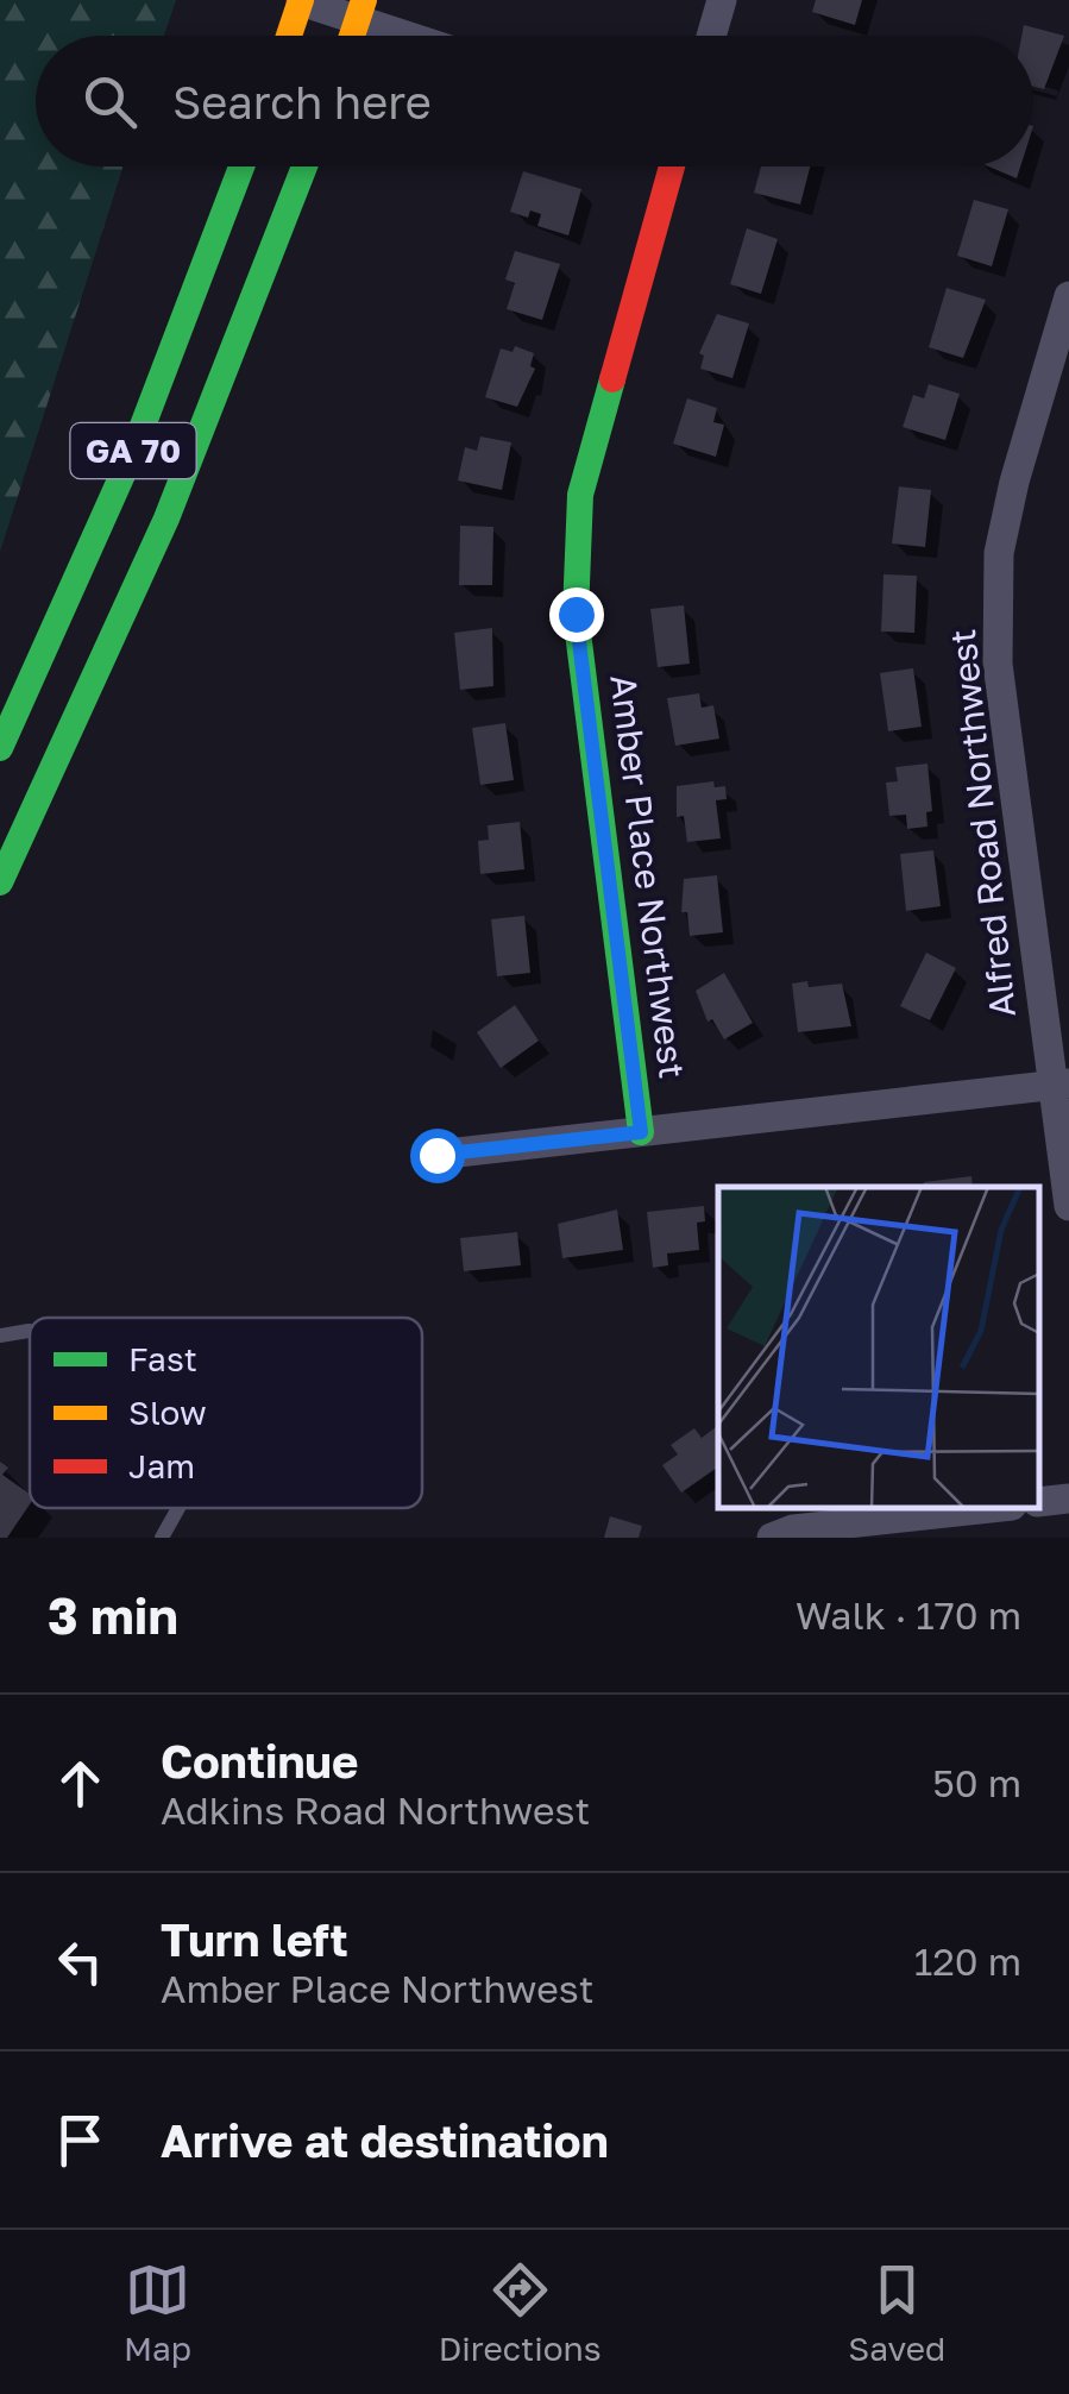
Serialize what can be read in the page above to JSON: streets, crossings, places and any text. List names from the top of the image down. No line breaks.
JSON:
{"streets":{"main road":["GA 70","Amber Place Northwest"],"street":["Alfred Road Northwest"]},"legend":["Fast","Slow","Jam"],"page":{"search":"Search here","heading":["3 min","Walk · 170 m"],"list":[["Continue","Adkins Road Northwest","50 m"],["Turn left","Amber Place Northwest","120 m"],"Arrive at destination"],"nav":["Map","Directions","Saved"]}}
